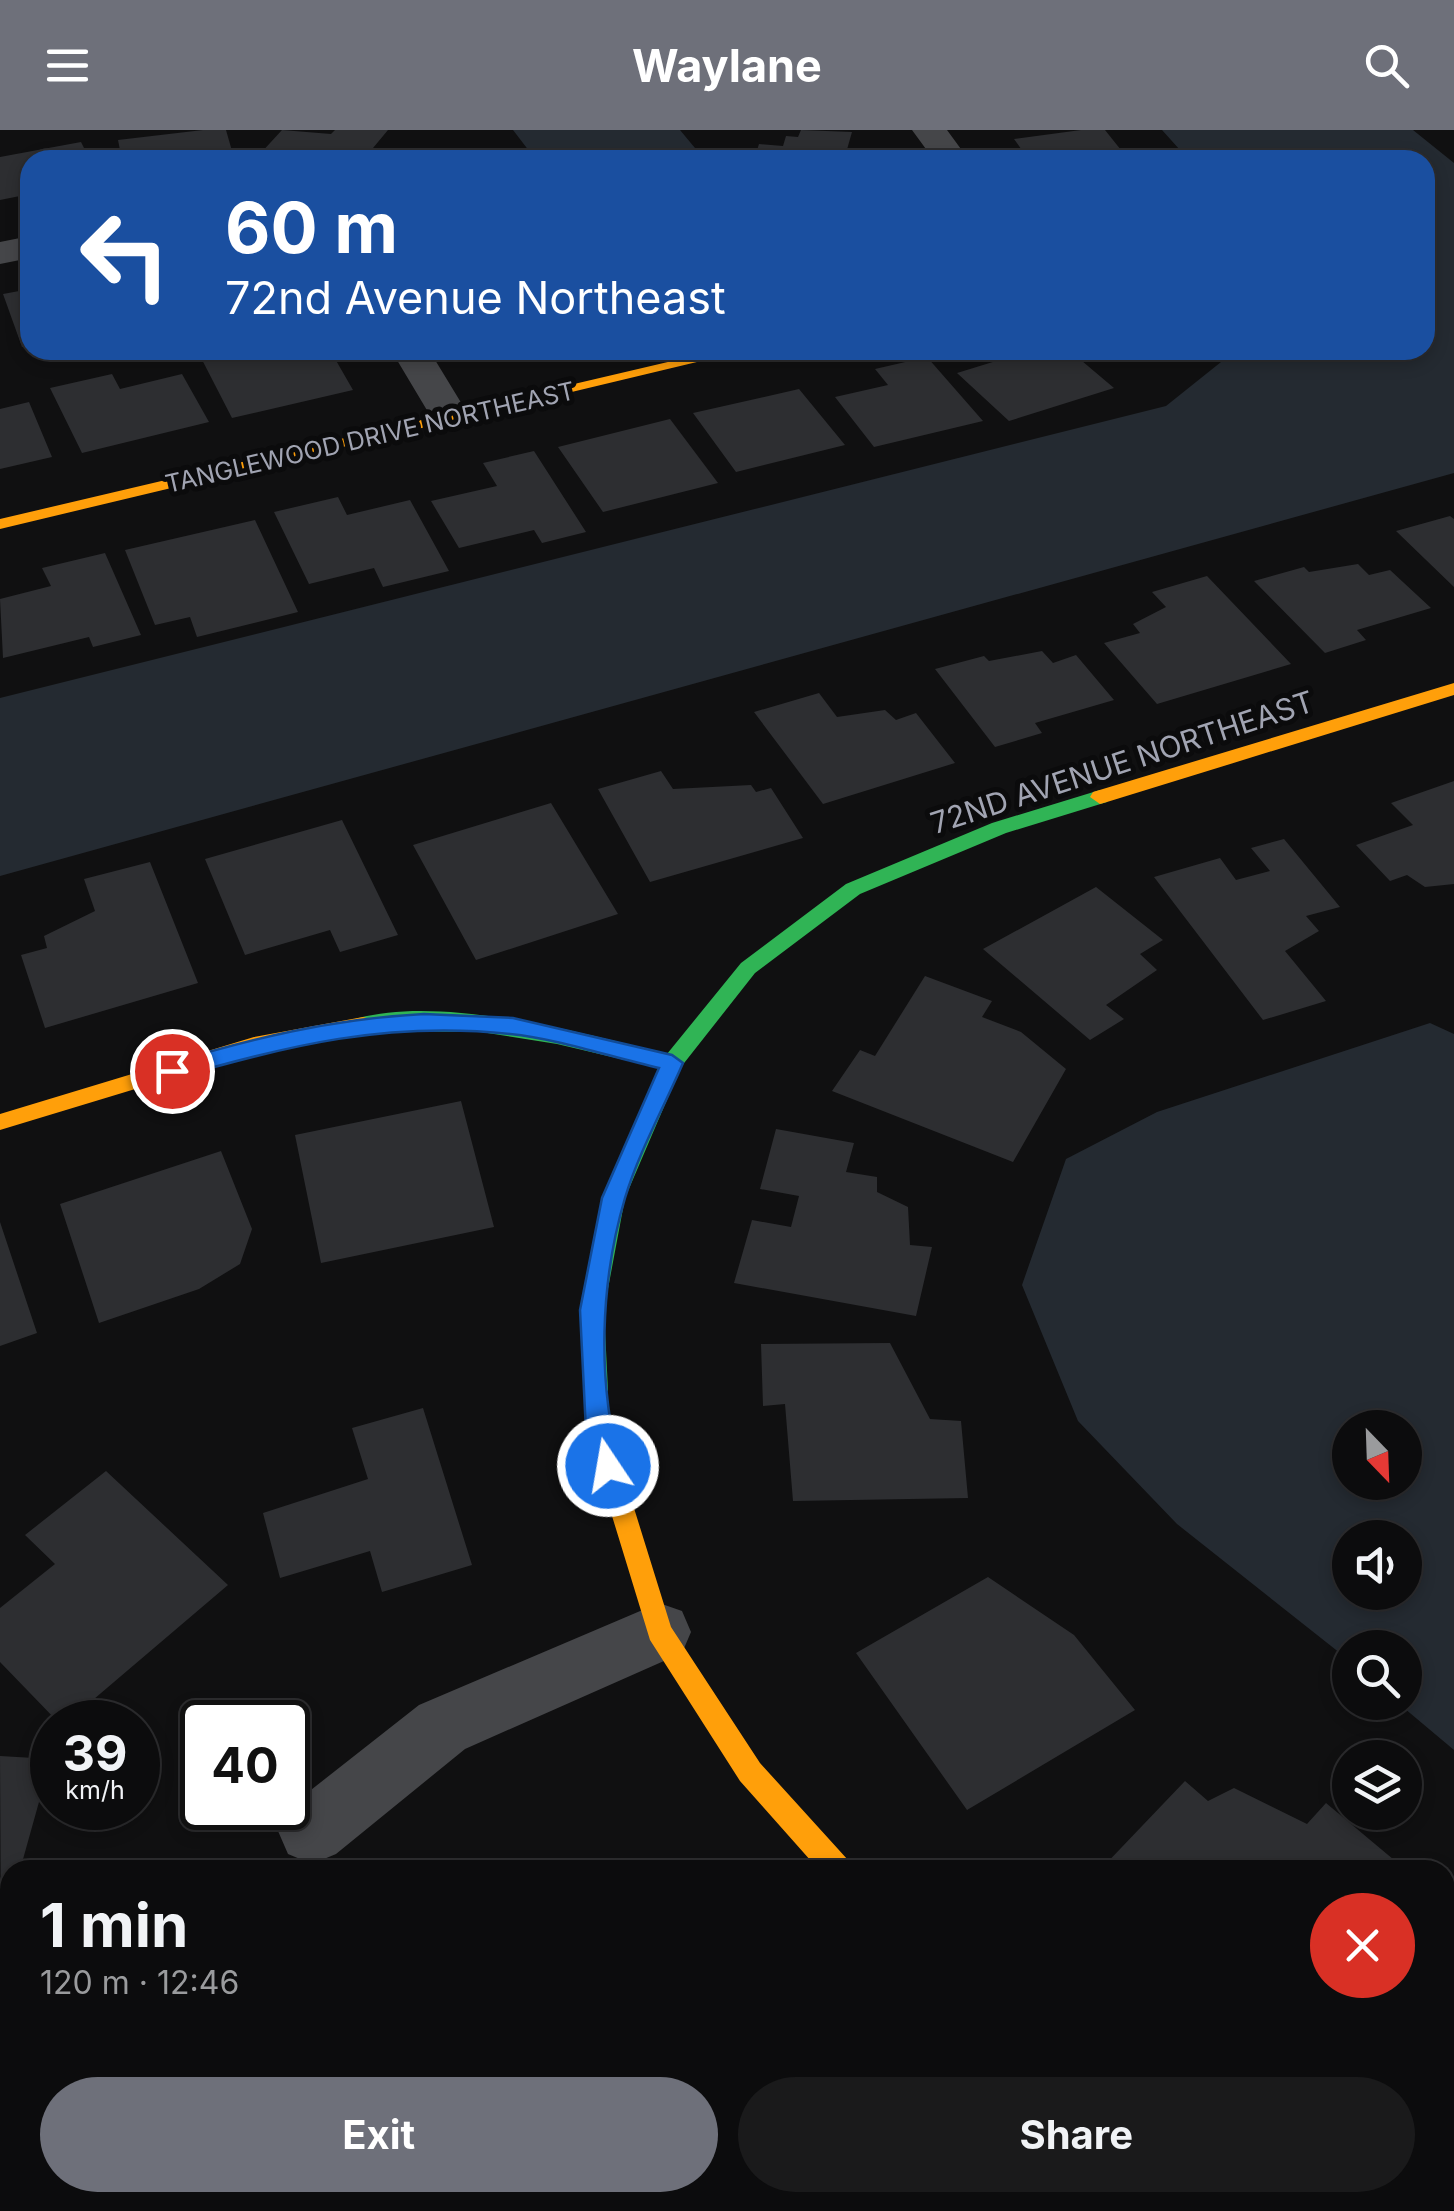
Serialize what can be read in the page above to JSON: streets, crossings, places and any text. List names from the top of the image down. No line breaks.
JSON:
{"streets":{"street":["TANGLEWOOD DRIVE NORTHEAST","72ND AVENUE NORTHEAST"]},"north":"bottom right","page":{"header":"Waylane","turn":["60 m","72nd Avenue Northeast"],"speed":"39 km/h","limit":"40","heading":["1 min","120 m · 12:46"],"buttons":["Exit","Share"]}}
